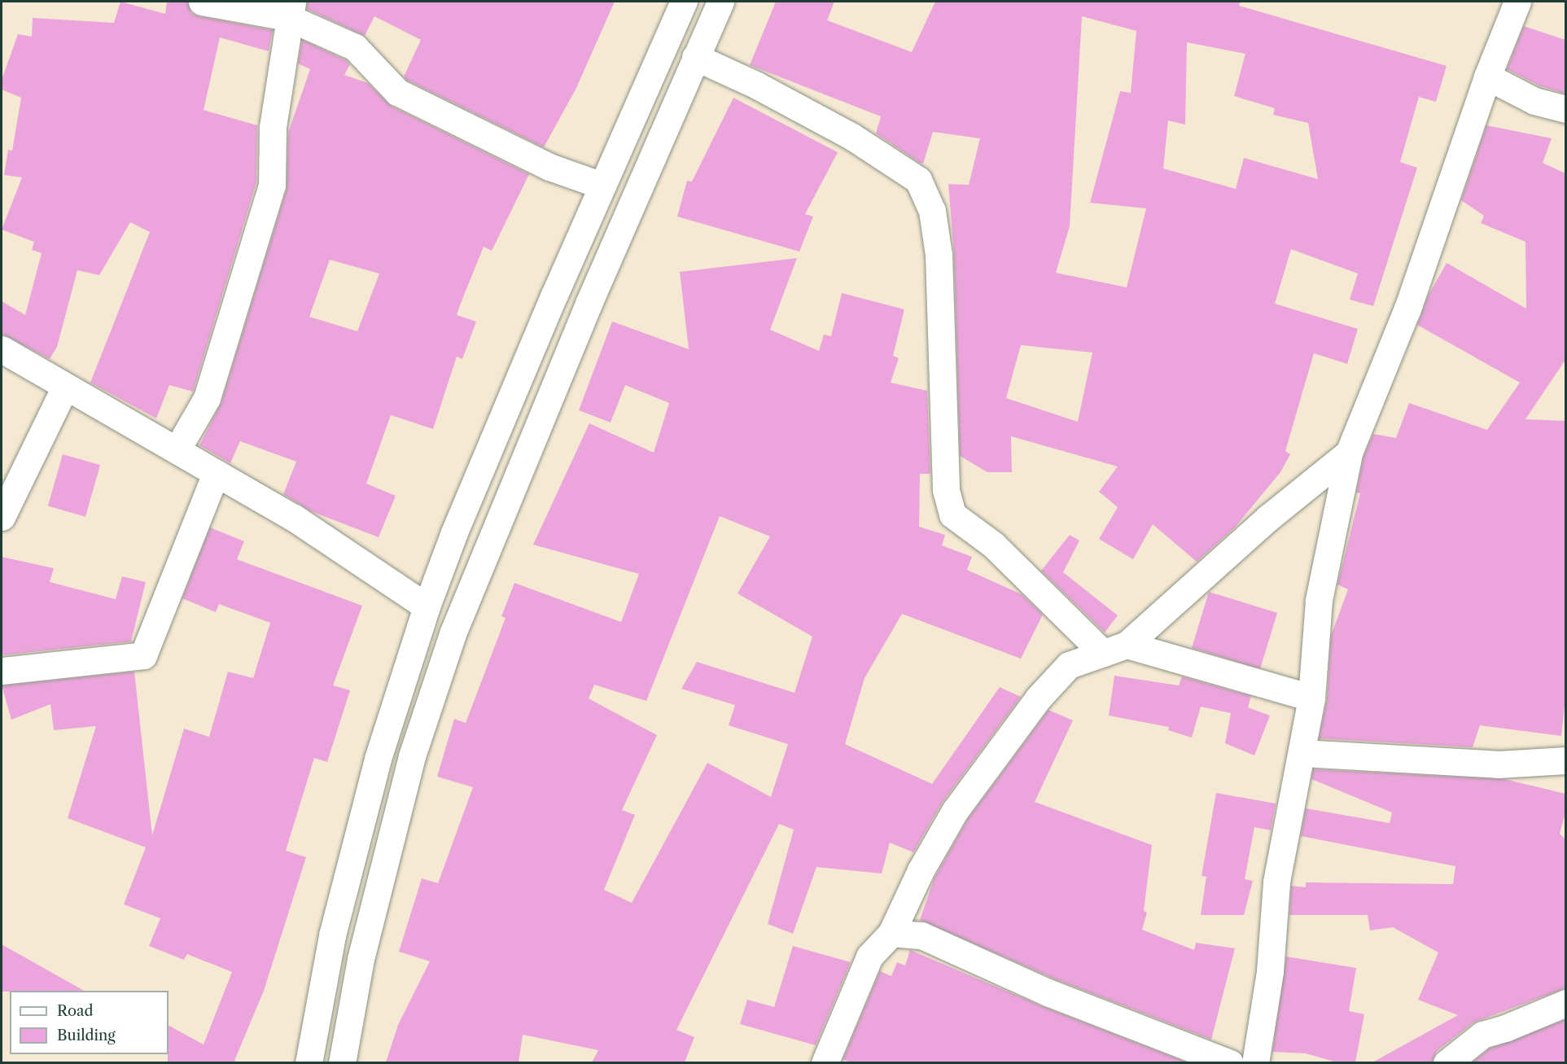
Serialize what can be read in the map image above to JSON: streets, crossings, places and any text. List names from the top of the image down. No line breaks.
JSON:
{"legend":["Road","Building"]}
